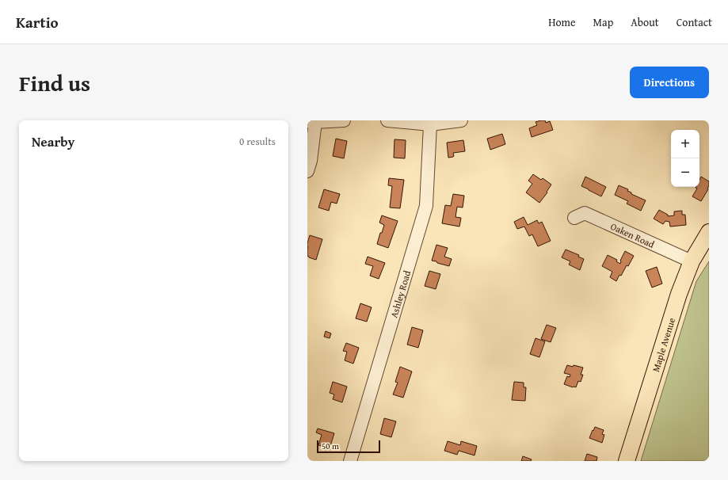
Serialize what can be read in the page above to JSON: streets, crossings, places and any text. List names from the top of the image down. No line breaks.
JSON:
{"streets":{"main road":["Maple Avenue"],"street":["Oaken Road","Ashley Road"]},"crossings":[["Oaken Road","Maple Avenue"]],"scale_bar":"50 m","page":{"header":"Kartio","nav":["Home","Map","About","Contact"],"title":"Find us","buttons":"Directions","heading":["Nearby","0 results"],"map_buttons":["+","−"],"scale":"50 m"}}
